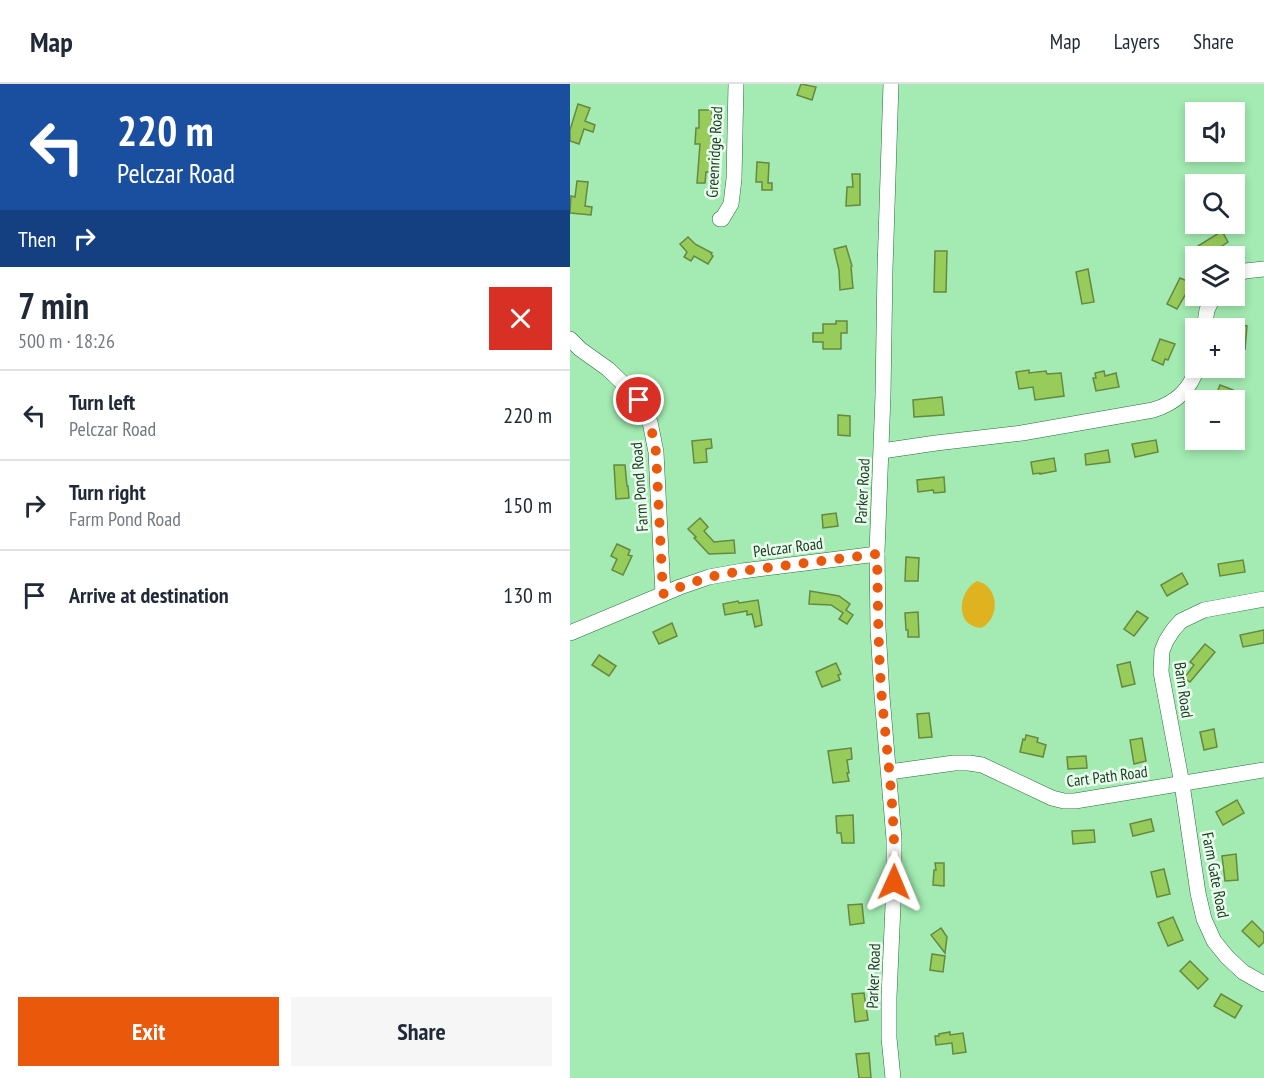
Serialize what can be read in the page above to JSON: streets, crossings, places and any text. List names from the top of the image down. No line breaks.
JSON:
{"streets":{"street":["Greenridge Road","Farm Pond Road","Parker Road","Pelczar Road","Barn Road","Cart Path Road","Farm Gate Road"]},"crossings":[["Farm Pond Road","Pelczar Road"],["Parker Road","Pelczar Road"],["Parker Road","Cart Path Road"],["Barn Road","Cart Path Road"],["Barn Road","Farm Gate Road"],["Cart Path Road","Farm Gate Road"]],"page":{"header":"Map","nav":["Map","Layers","Share"],"turn":["220 m","Pelczar Road"],"map_buttons":["+","−"],"then":"Then","heading":["7 min","500 m · 18:26"],"list":[{"name":"Turn left","note":"Pelczar Road","value":"220 m"},{"name":"Turn right","note":"Farm Pond Road","value":"150 m"},{"name":"Arrive at destination","value":"130 m"}],"buttons":["Exit","Share"]}}
